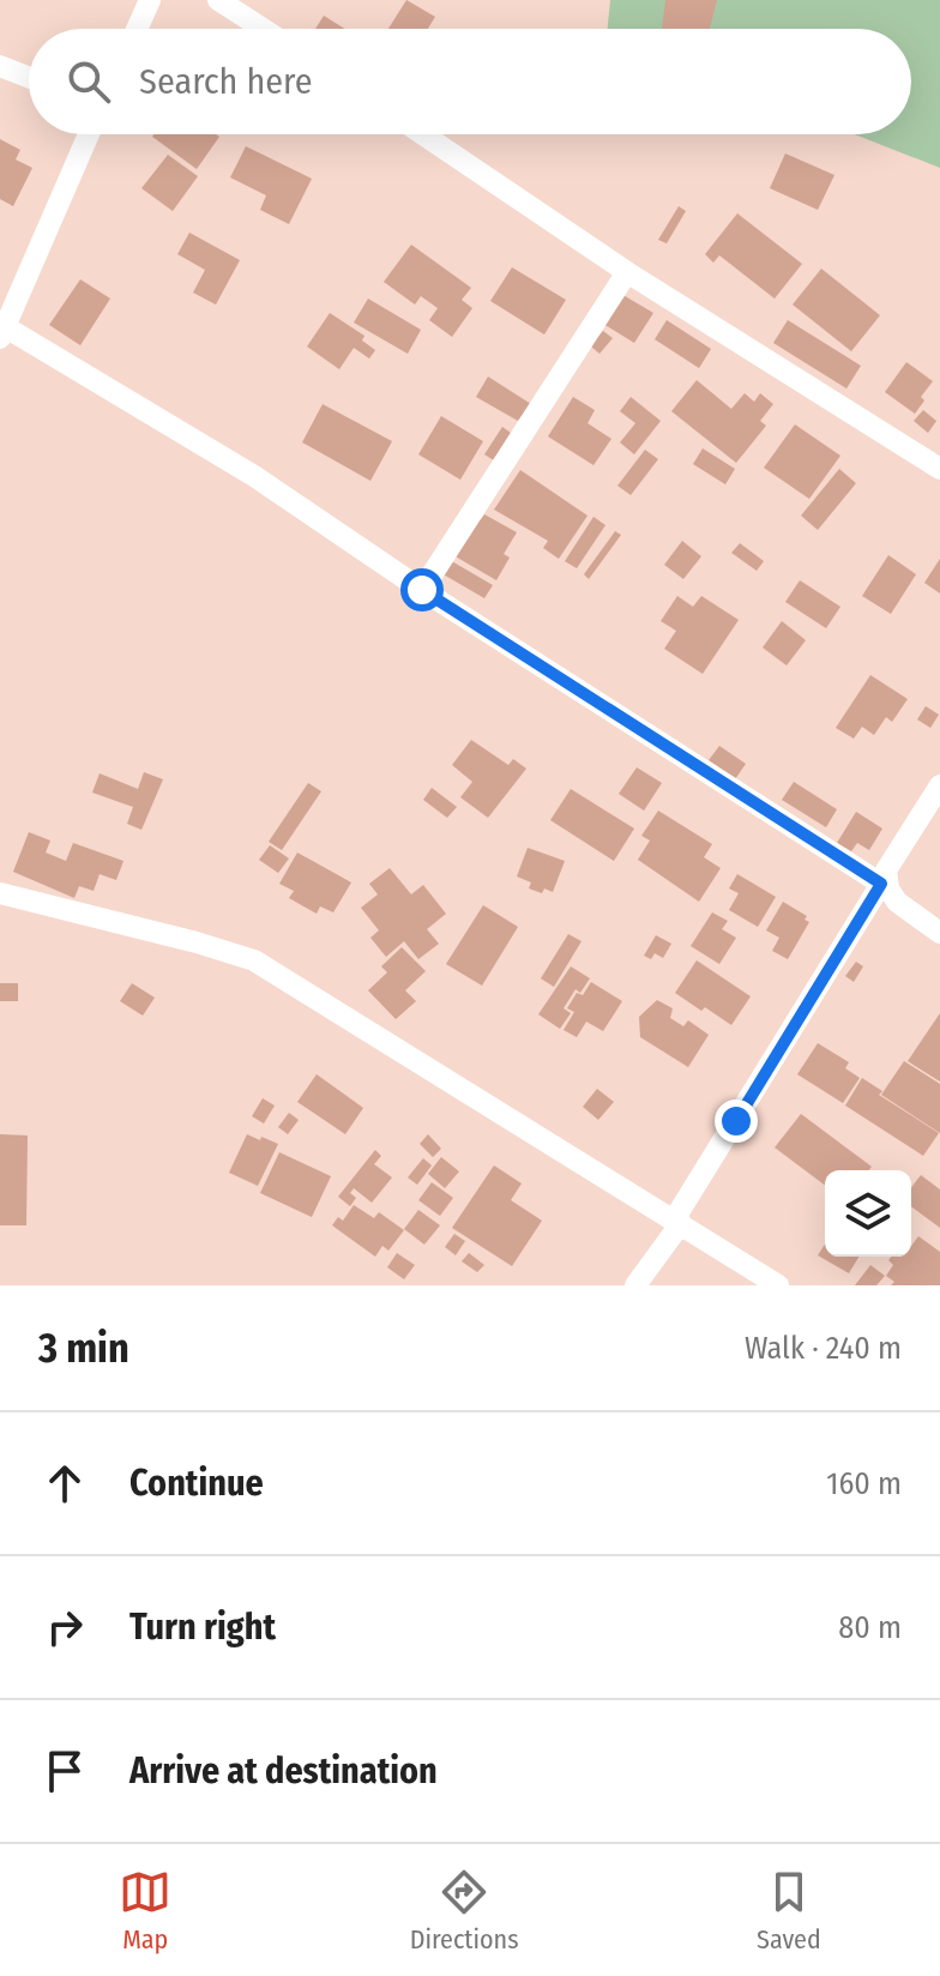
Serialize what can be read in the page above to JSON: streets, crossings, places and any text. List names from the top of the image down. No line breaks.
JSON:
{"page":{"search":"Search here","heading":["3 min","Walk · 240 m"],"list":[["Continue","160 m"],["Turn right","80 m"],"Arrive at destination"],"nav":["Map","Directions","Saved"]}}
